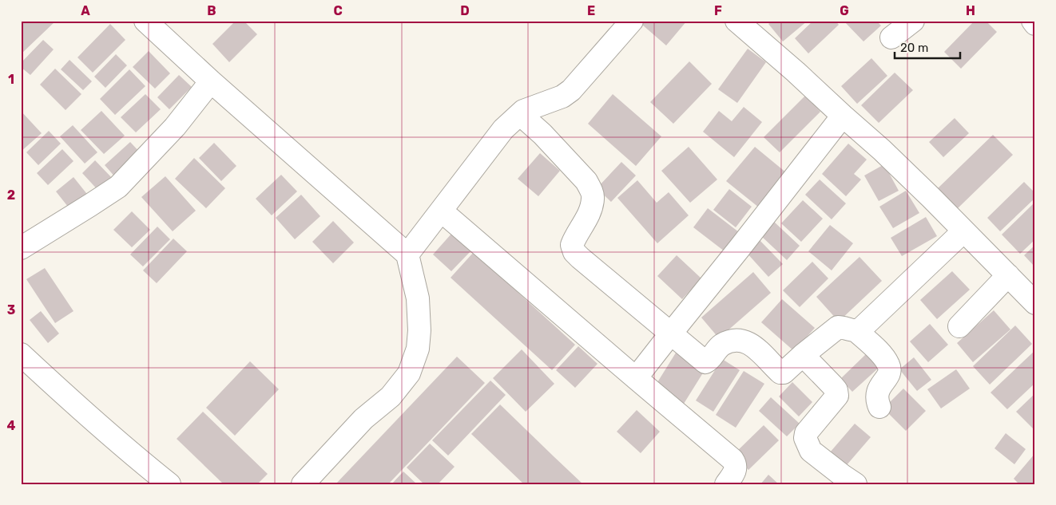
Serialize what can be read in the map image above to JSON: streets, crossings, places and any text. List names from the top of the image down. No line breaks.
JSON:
{"scale_bar":"20 m","grid":{"columns":["A","B","C","D","E","F","G","H"],"rows":["1","2","3","4"]}}
